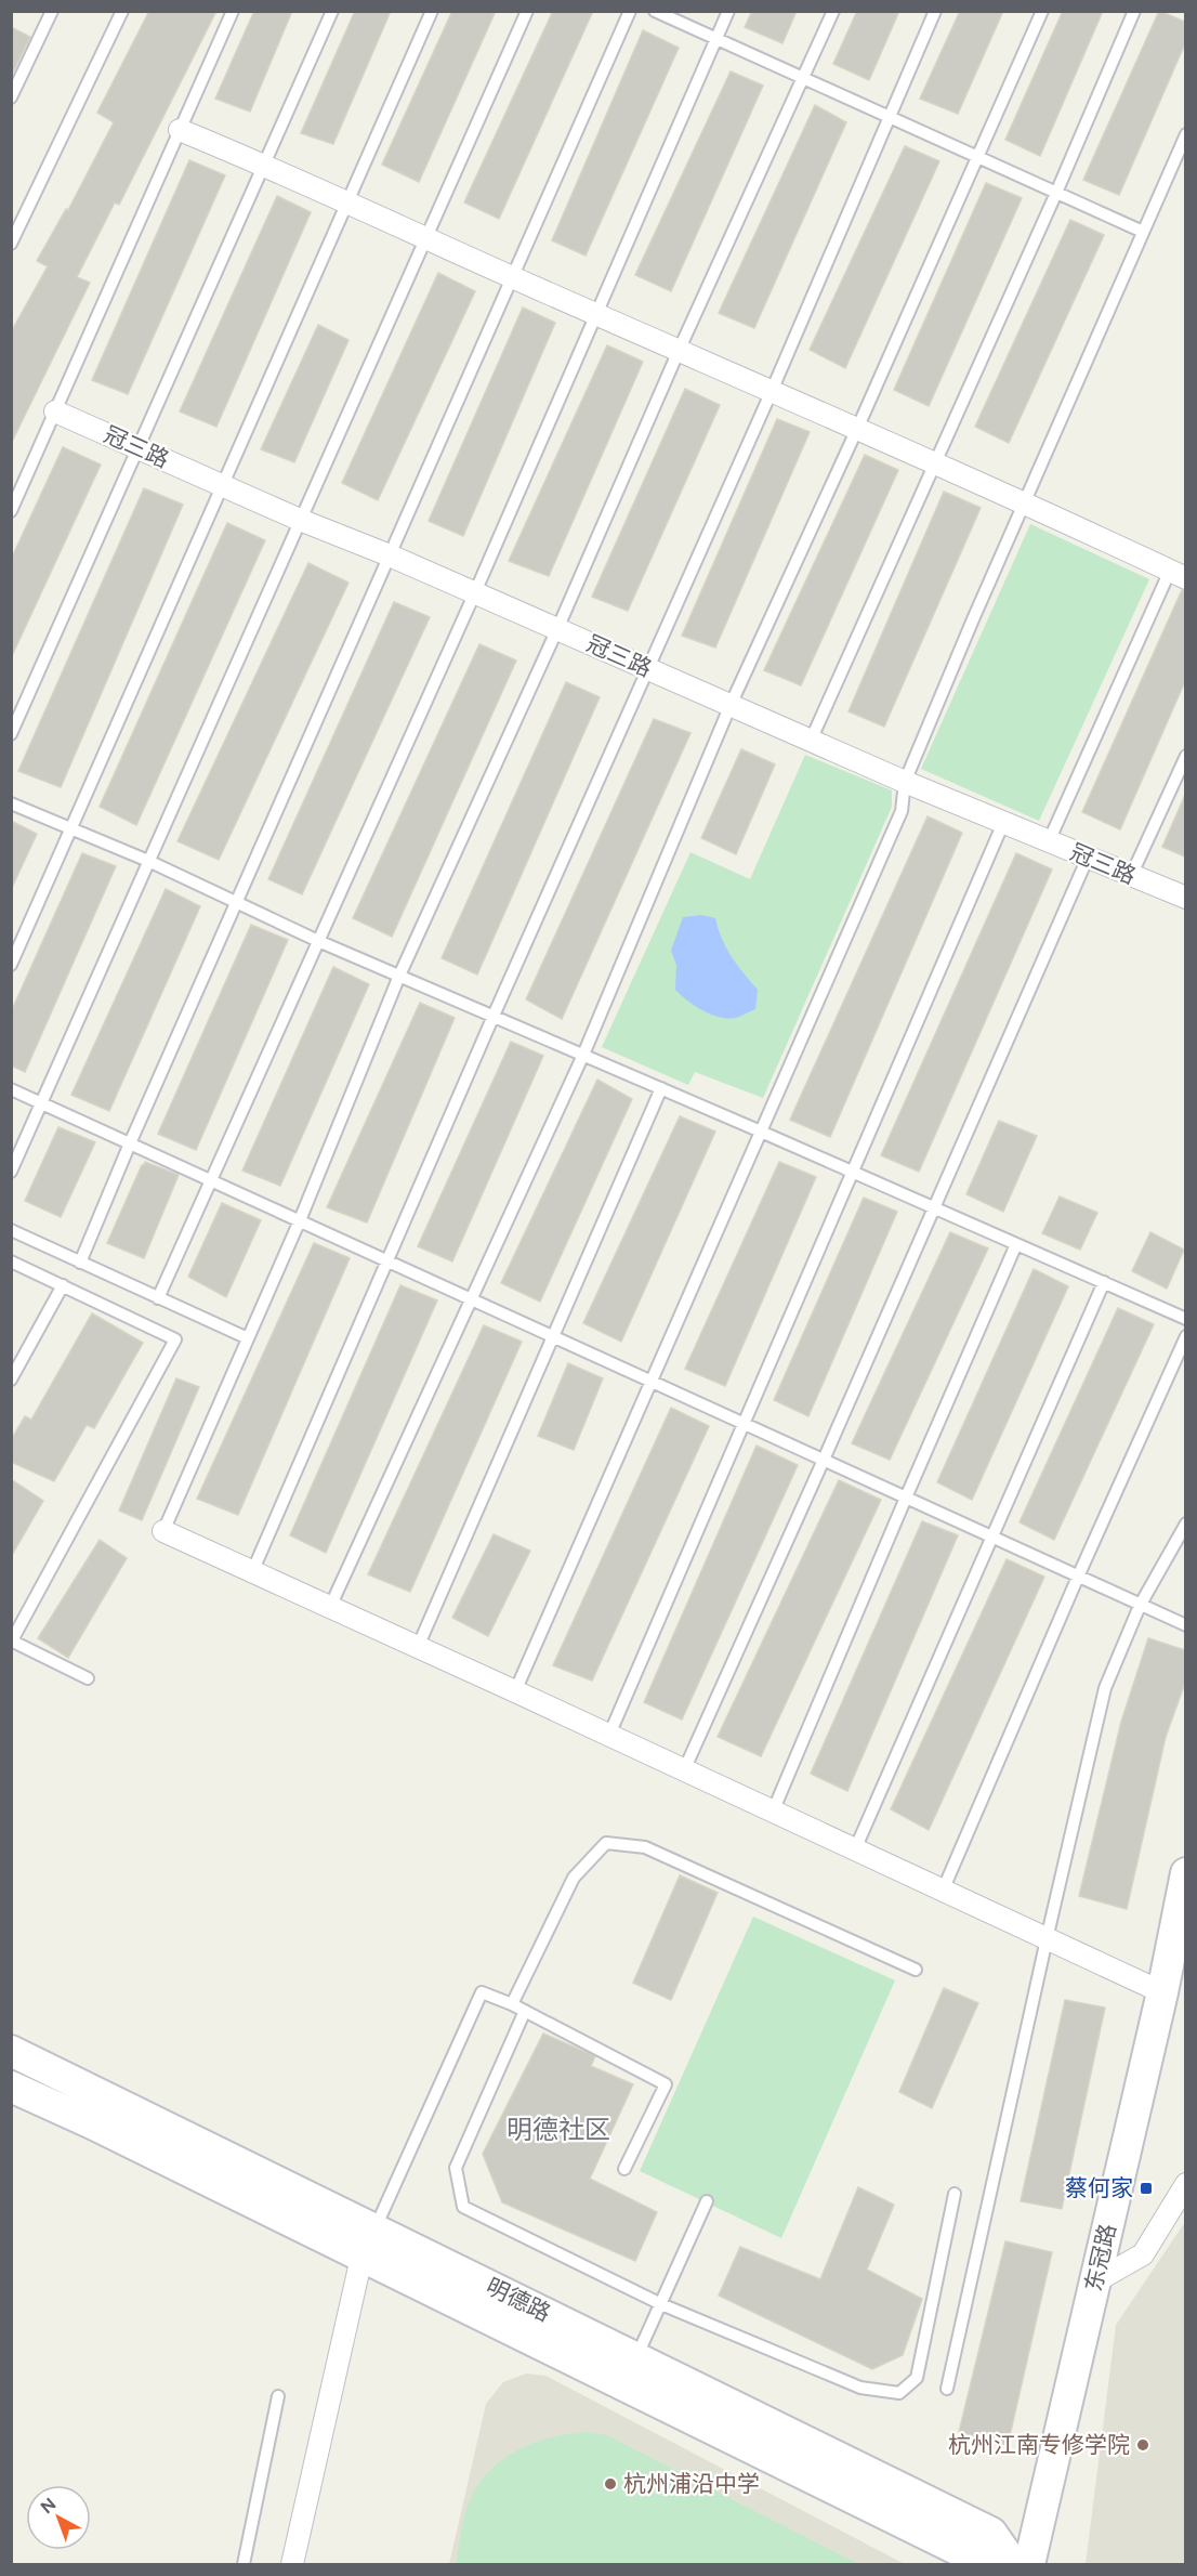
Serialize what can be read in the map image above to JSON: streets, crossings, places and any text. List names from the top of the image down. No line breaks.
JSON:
{"streets":{"street":["冠三路","东冠路","明德路"]},"districts":["明德社区"],"places":{"transit":["蔡何家"],"other":["杭州江南专修学院","杭州浦沿中学"]},"north":"top left"}
